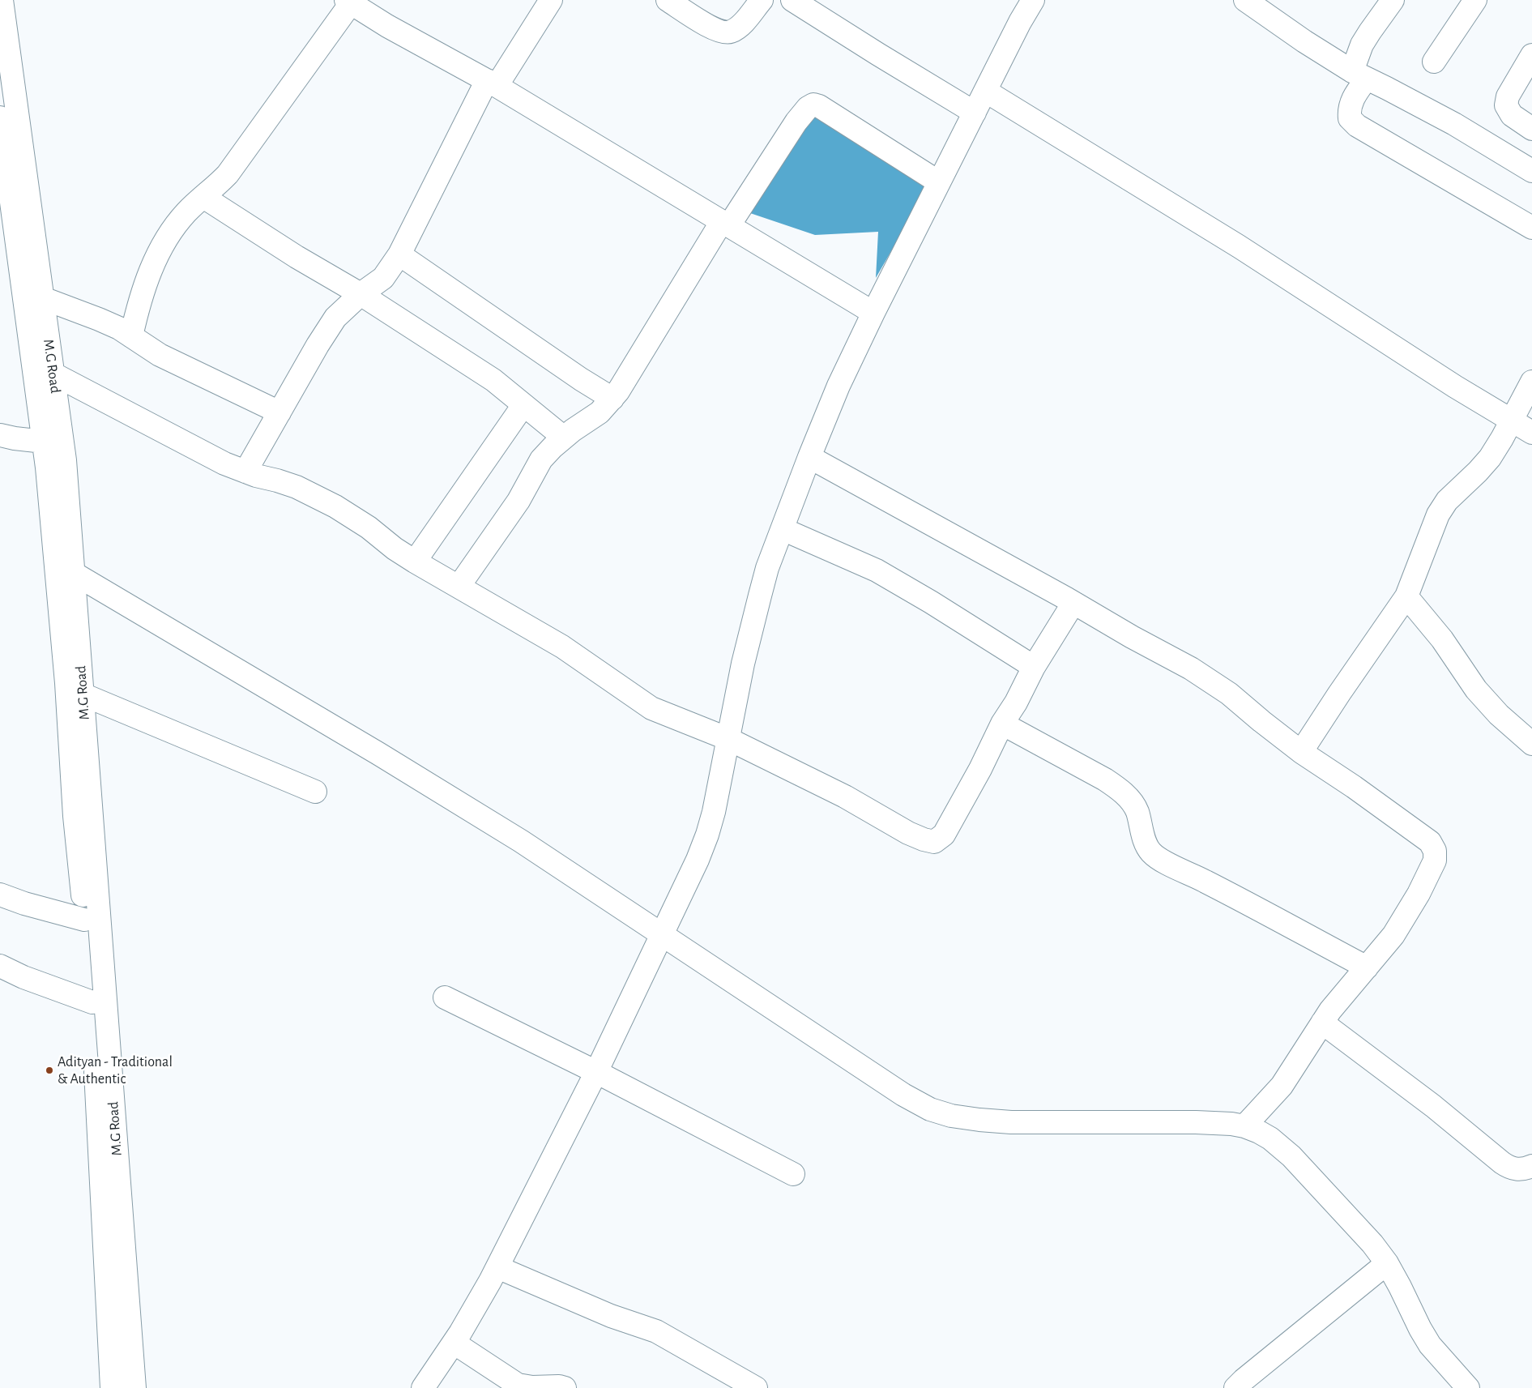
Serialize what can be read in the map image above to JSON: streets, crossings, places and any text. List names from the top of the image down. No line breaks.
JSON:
{"streets":{"street":["M.G Road"]},"places":["Adityan - Traditional & Authentic"]}
